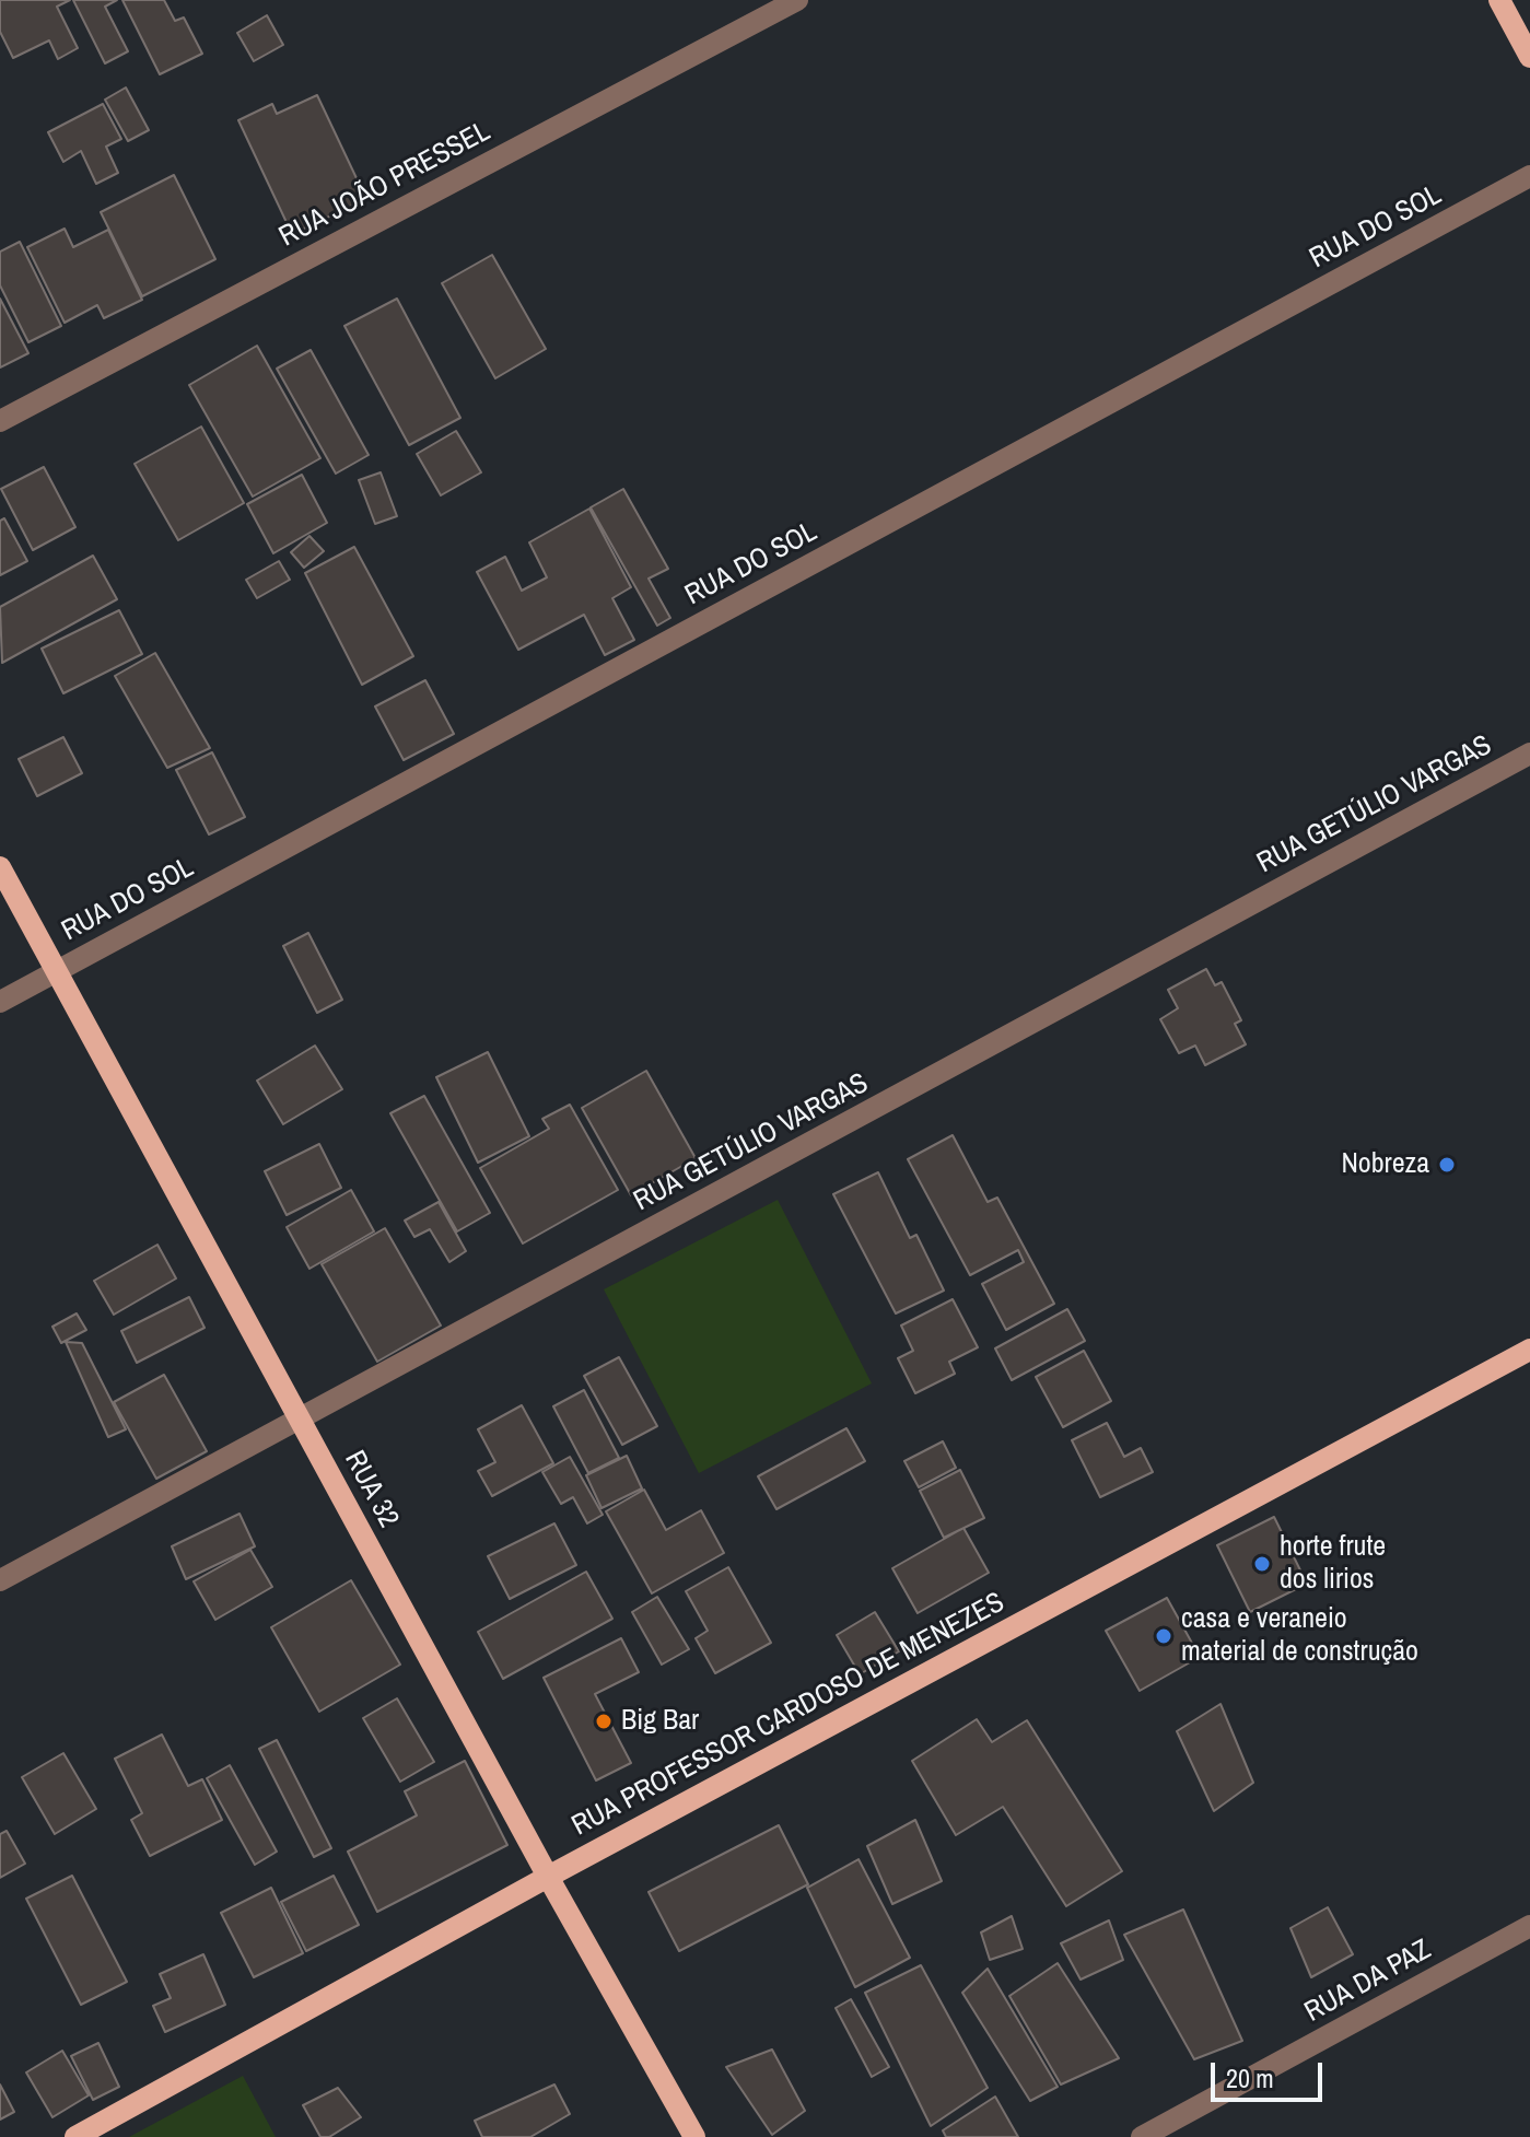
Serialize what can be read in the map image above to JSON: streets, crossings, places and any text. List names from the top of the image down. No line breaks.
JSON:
{"streets":{"main road":["RUA 32","RUA PROFESSOR CARDOSO DE MENEZES"],"street":["RUA JOÃO PRESSEL","RUA DO SOL","RUA GETÚLIO VARGAS","RUA DA PAZ"]},"crossings":[["RUA DO SOL","RUA 32"],["RUA GETÚLIO VARGAS","RUA 32"],["RUA 32","RUA PROFESSOR CARDOSO DE MENEZES"]],"places":["Nobreza","horte frute dos lirios","casa e veraneio material de construção","Big Bar"],"scale_bar":"20 m"}
